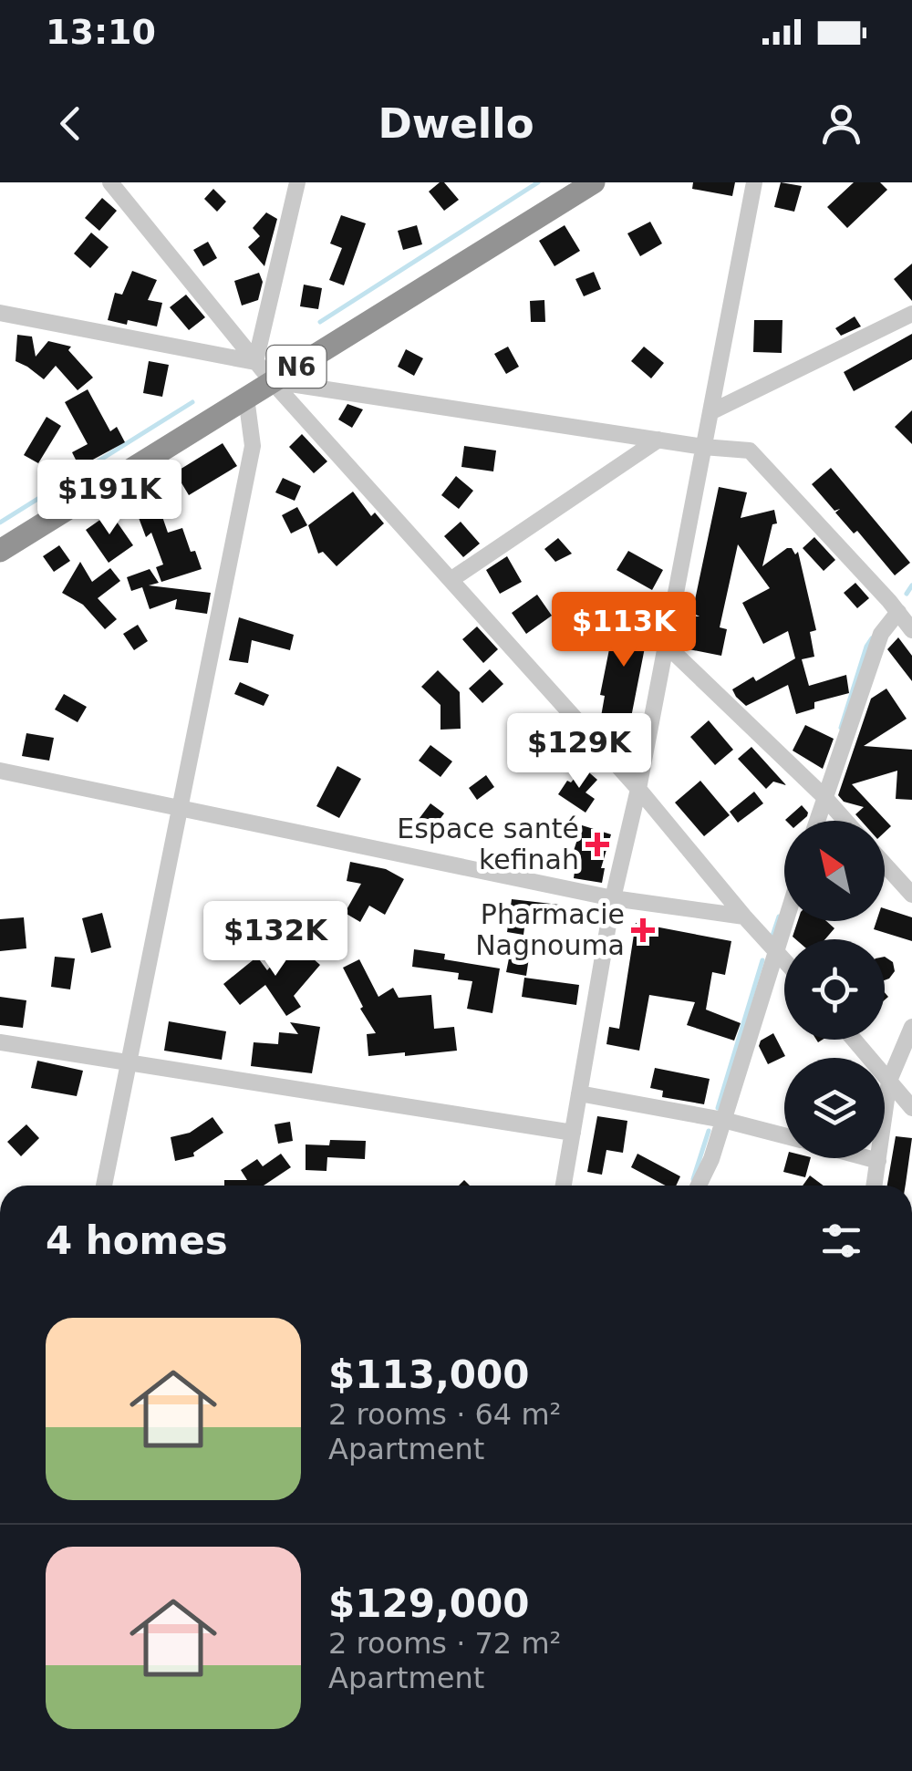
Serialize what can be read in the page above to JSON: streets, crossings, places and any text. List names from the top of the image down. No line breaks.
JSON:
{"streets":{"highway":["N6"]},"places":{"health":["Espace santé kefinah","Pharmacie Nagnouma"]},"north":"top left","page":{"status":"13:10","header":"Dwello","price":["$191K","$113K","$129K","$132K"],"heading":"4 homes","list":[{"name":"$113,000","note":"2 rooms · 64 m² · Apartment"},{"name":"$129,000","note":"2 rooms · 72 m² · Apartment"}]}}
